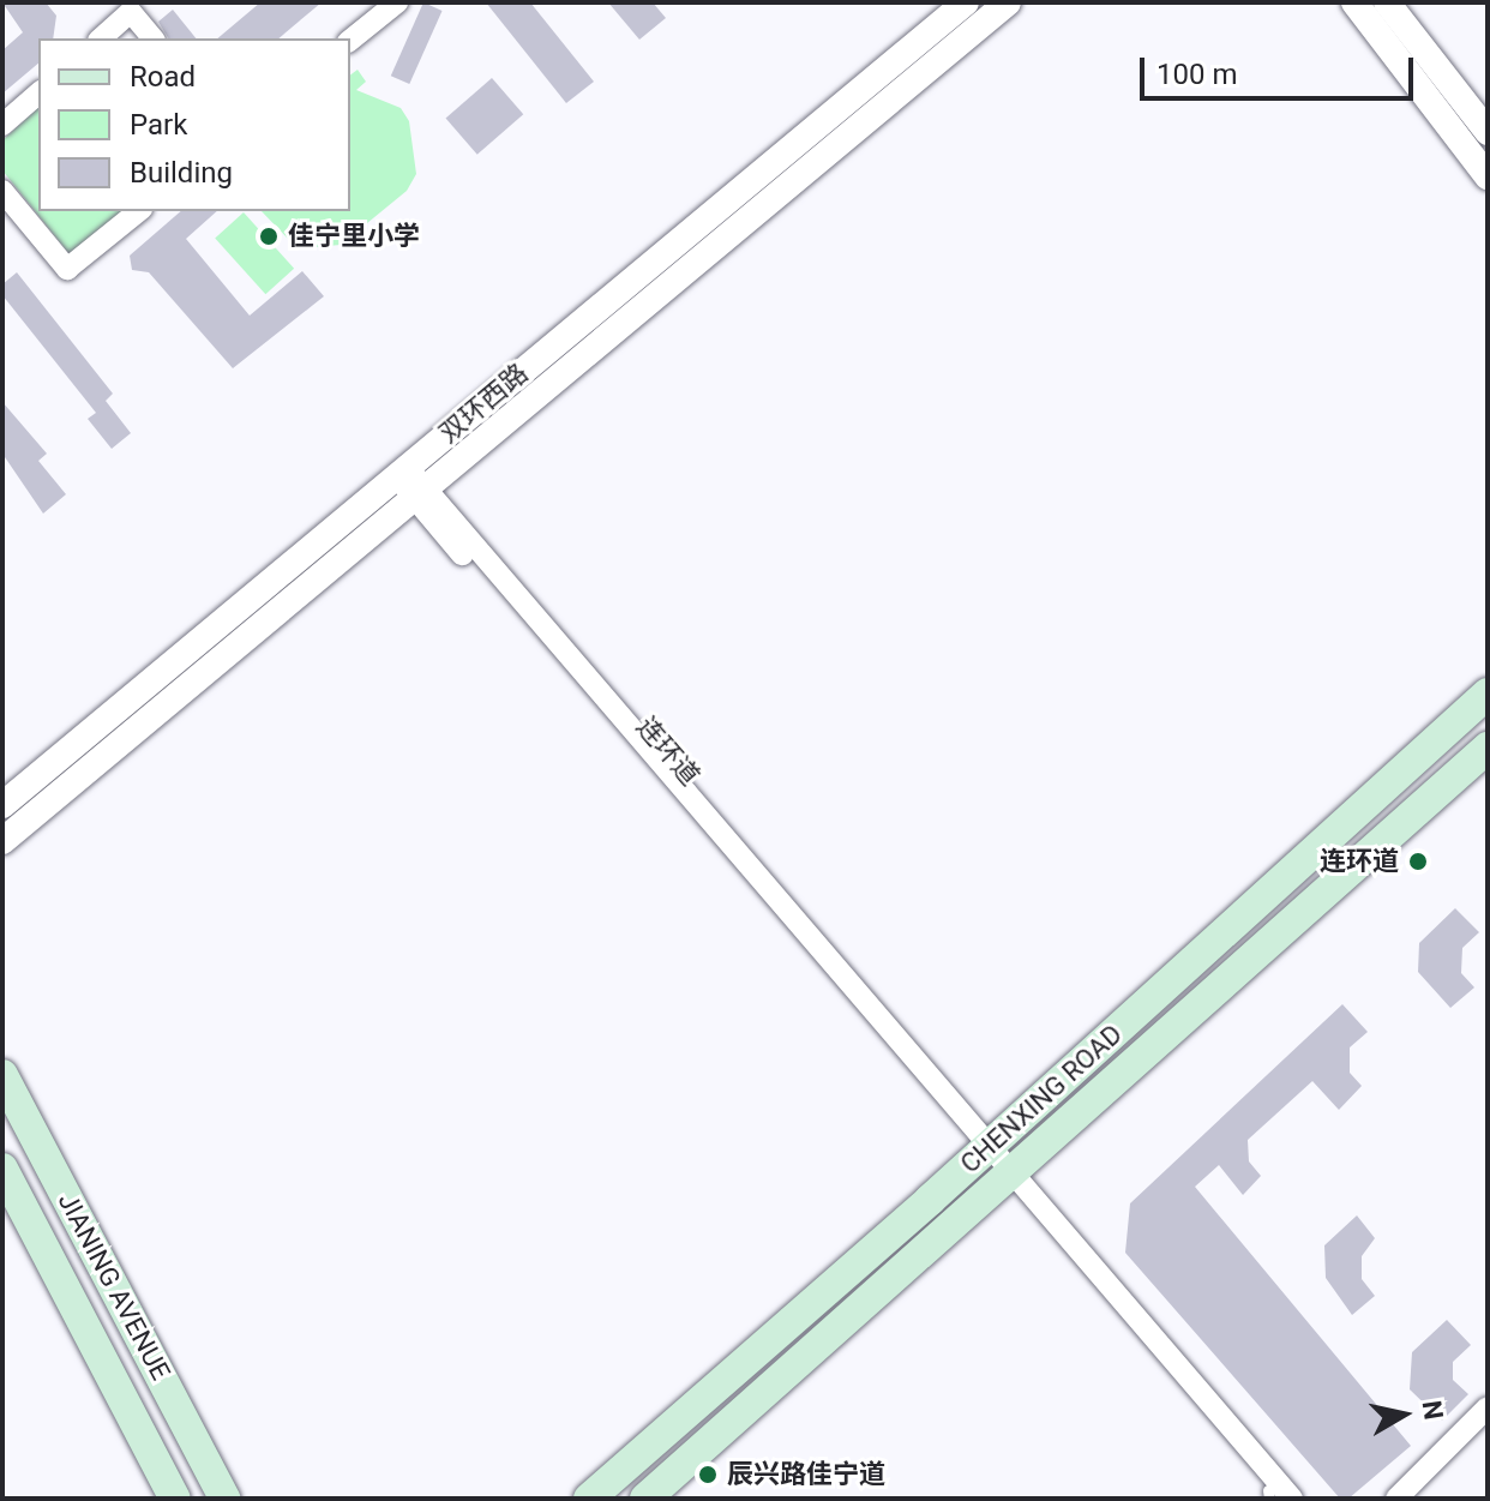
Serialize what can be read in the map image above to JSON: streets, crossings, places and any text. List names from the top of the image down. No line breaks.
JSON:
{"streets":{"main road":["CHENXING ROAD","JIANING AVENUE"],"street":["双环西路","连环道"]},"crossings":[["双环西路","连环道"],["连环道","CHENXING ROAD"]],"places":["佳宁里小学","连环道","辰兴路佳宁道"],"legend":["Road","Park","Building"],"scale_bar":"100 m","north":"right"}
